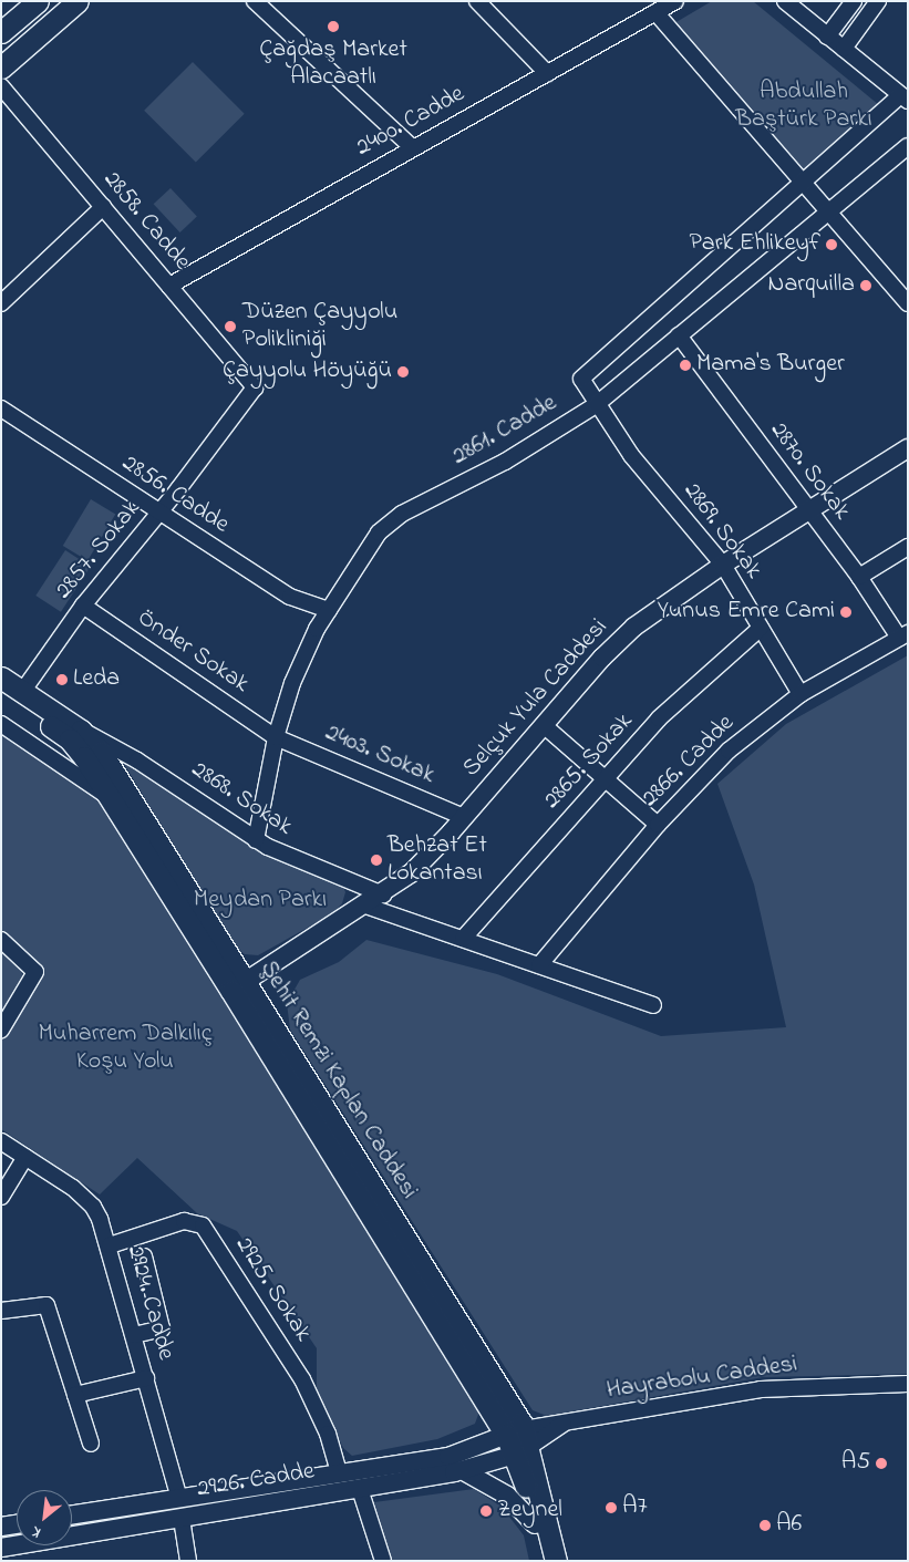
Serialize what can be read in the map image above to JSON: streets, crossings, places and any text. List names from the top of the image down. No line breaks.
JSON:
{"streets":{"main road":["Şehit Remzi Kaplan Caddesi"],"street":["2400. Cadde","2858. Cadde","2861. Cadde","2870. Sokak","2856. Cadde","2869. Sokak","2857. Sokak","Önder Sokak","Selçuk Yula Caddesi","2403. Sokak","2865. Sokak","2866. Cadde","2868. Sokak","2925. Sokak","2924. Cadde","Hayrabolu Caddesi","2926. Cadde"]},"crossings":[["2400. Cadde","2858. Cadde"],["2858. Cadde","2857. Sokak"],["2861. Cadde","2870. Sokak"],["2861. Cadde","2856. Cadde"],["2861. Cadde","2869. Sokak"],["2861. Cadde","Önder Sokak"],["2861. Cadde","2403. Sokak"],["2861. Cadde","2868. Sokak"],["2870. Sokak","Selçuk Yula Caddesi"],["2870. Sokak","2866. Cadde"],["2856. Cadde","2857. Sokak"],["2869. Sokak","Selçuk Yula Caddesi"],["2869. Sokak","2865. Sokak"],["2869. Sokak","2866. Cadde"],["2857. Sokak","Önder Sokak"],["2857. Sokak","Şehit Remzi Kaplan Caddesi"],["Önder Sokak","2403. Sokak"],["Selçuk Yula Caddesi","2403. Sokak"],["Selçuk Yula Caddesi","2868. Sokak"],["Selçuk Yula Caddesi","Şehit Remzi Kaplan Caddesi"],["2868. Sokak","Şehit Remzi Kaplan Caddesi"],["Şehit Remzi Kaplan Caddesi","Hayrabolu Caddesi"],["Şehit Remzi Kaplan Caddesi","2926. Cadde"],["2925. Sokak","2924. Cadde"],["2925. Sokak","2926. Cadde"],["2924. Cadde","2926. Cadde"],["Hayrabolu Caddesi","2926. Cadde"]],"parks":["Abdullah Baştürk Parkı","Meydan Parkı","Muharrem Dalkılıç Koşu Yolu"],"places":["Çağdaş Market Alacaatlı","Park Ehlikeyf","Narquilla","Düzen Çayyolu Polikliniği","Mama's Burger","Çayyolu Höyüğü","Yunus Emre Cami","Leda","Behzat Et Lokantası","A5","A7","Zeynel","A6"],"north":"bottom left"}
